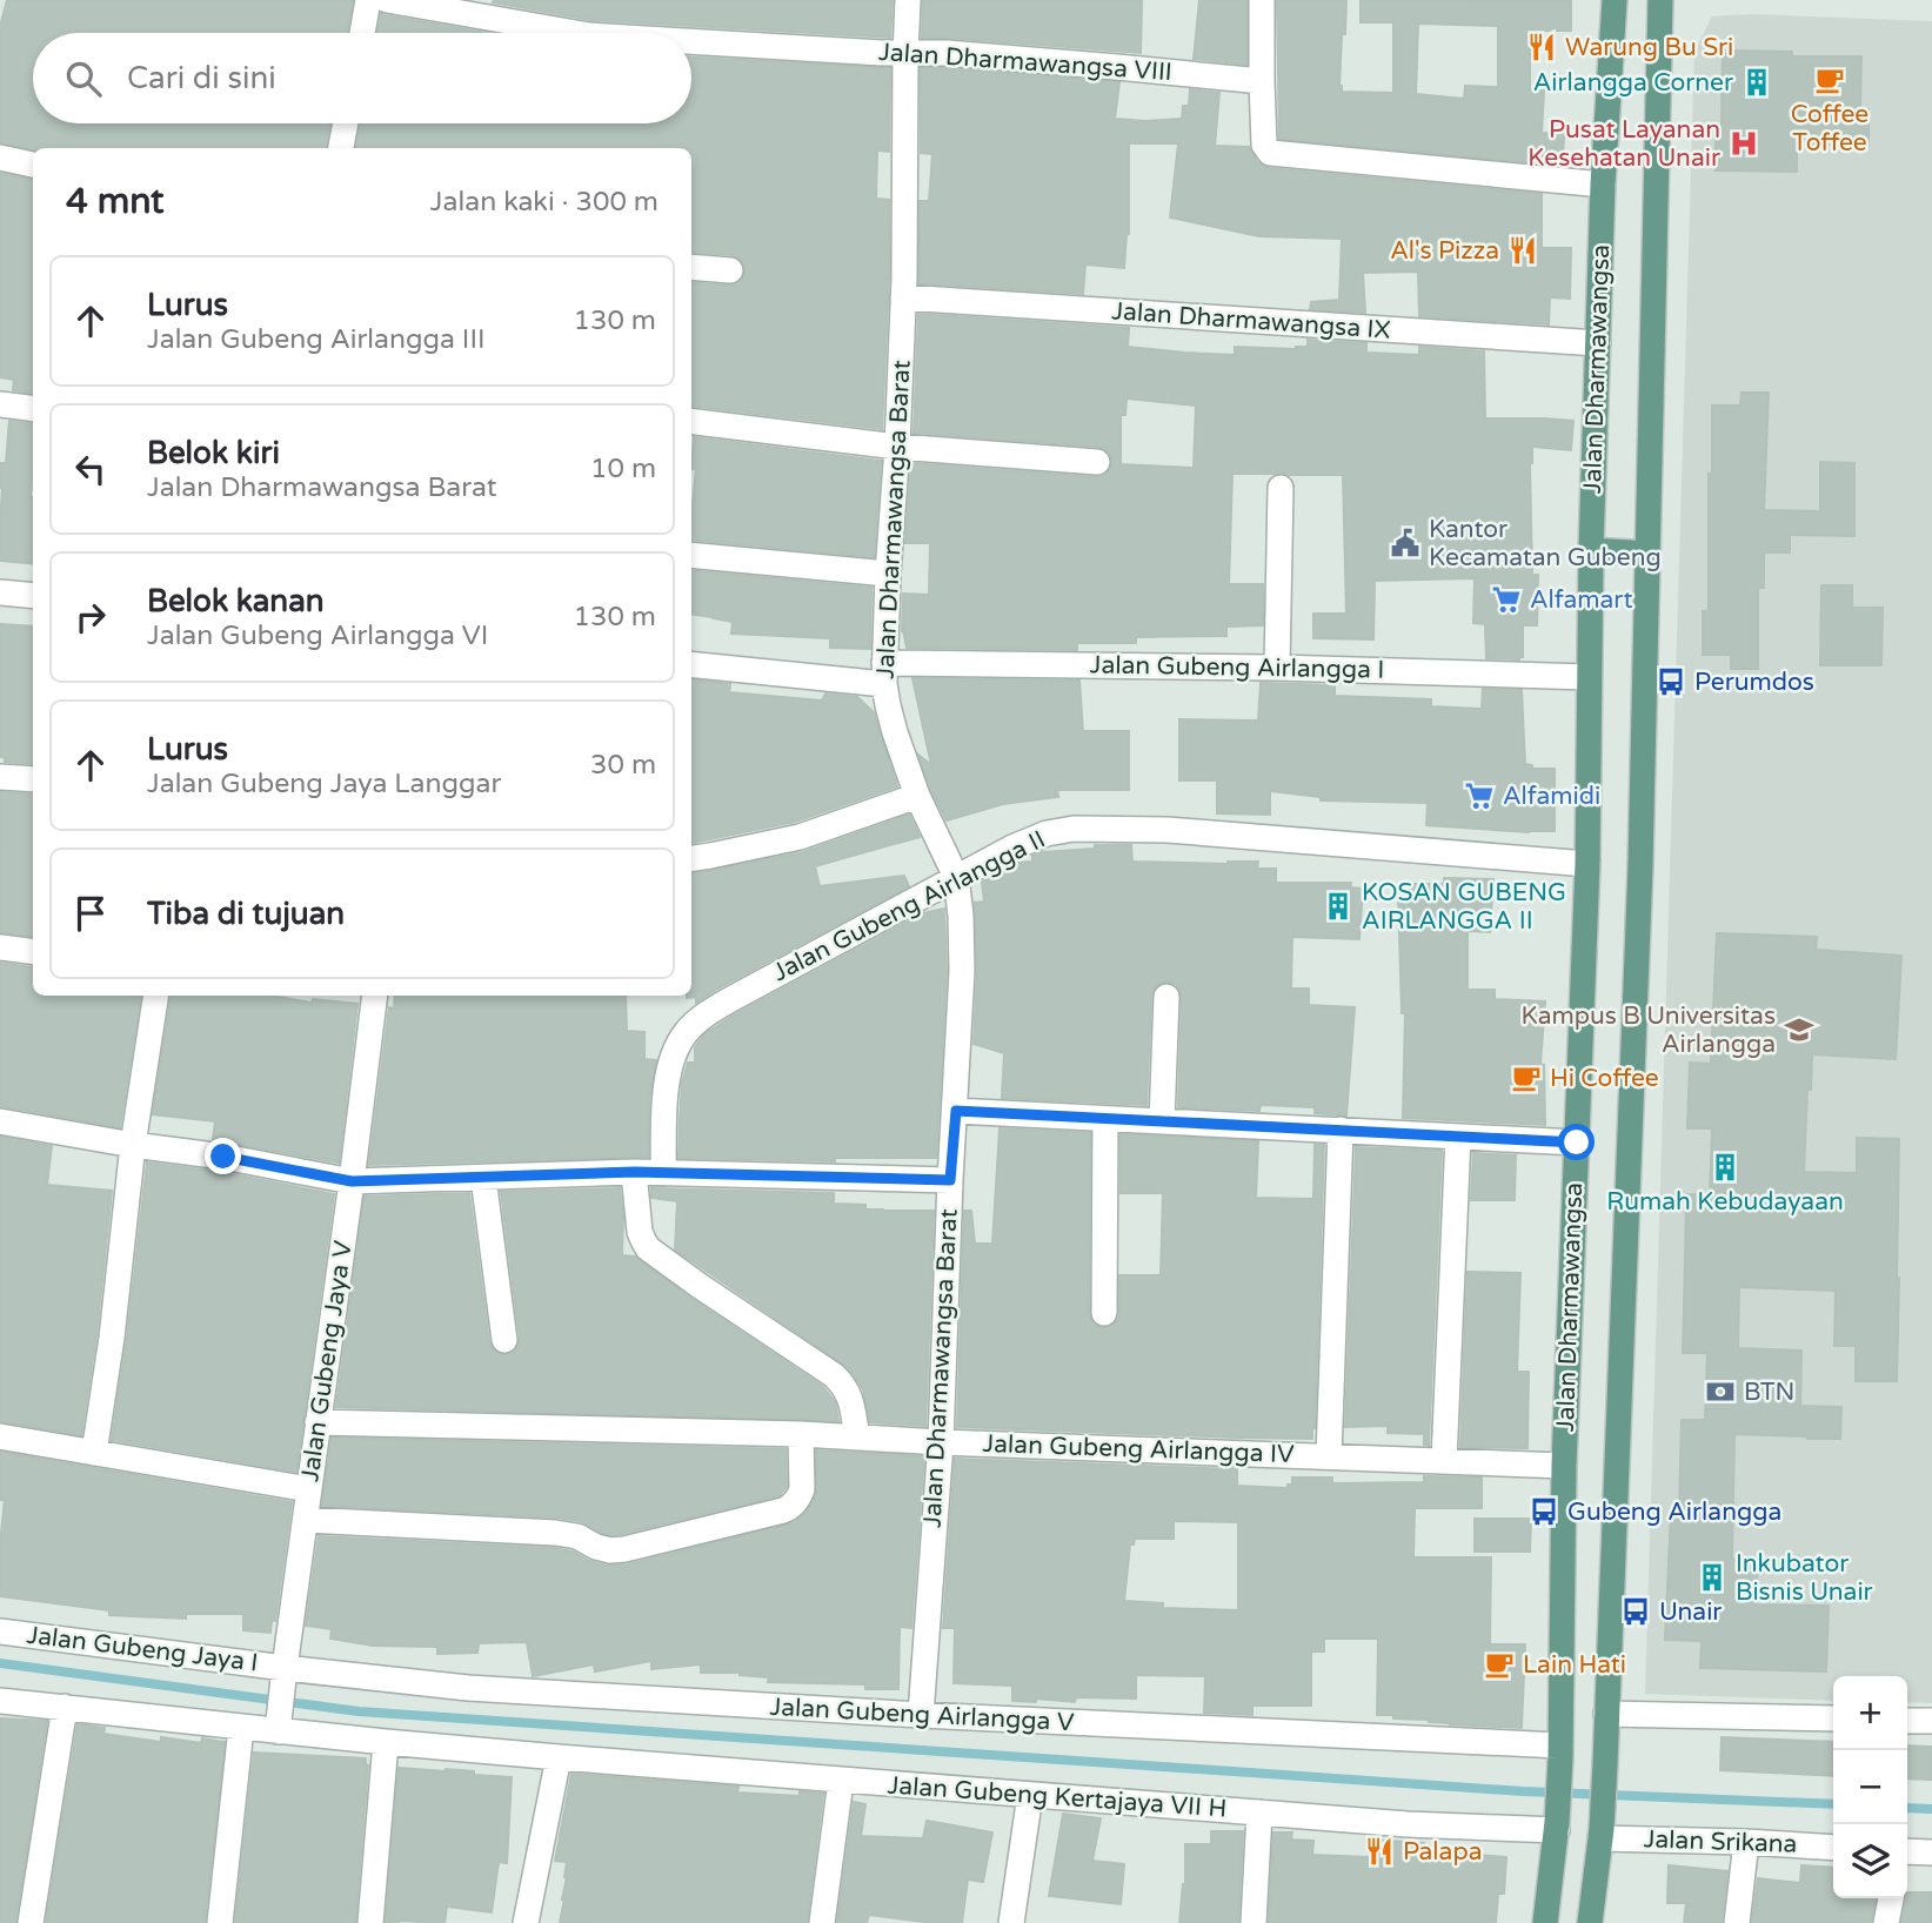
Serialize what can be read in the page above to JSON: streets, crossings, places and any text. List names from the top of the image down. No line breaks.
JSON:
{"streets":{"main road":["Jalan Dharmawangsa"],"street":["Jalan Dharmawangsa VIII","Jalan Dharmawangsa IX","Jalan Dharmawangsa Barat","Jalan Gubeng Airlangga I","Jalan Gubeng Airlangga II","Jalan Gubeng Jaya V","Jalan Gubeng Airlangga IV","Jalan Gubeng Jaya I","Jalan Gubeng Airlangga V","Jalan Gubeng Kertajaya VII H","Jalan Srikana"]},"crossings":[["Jalan Dharmawangsa VIII","Jalan Dharmawangsa Barat"],["Jalan Dharmawangsa IX","Jalan Dharmawangsa"],["Jalan Dharmawangsa IX","Jalan Dharmawangsa Barat"],["Jalan Dharmawangsa","Jalan Gubeng Airlangga I"],["Jalan Dharmawangsa","Jalan Gubeng Airlangga II"],["Jalan Dharmawangsa","Jalan Gubeng Airlangga IV"],["Jalan Dharmawangsa","Jalan Gubeng Airlangga V"],["Jalan Dharmawangsa","Jalan Gubeng Kertajaya VII H"],["Jalan Dharmawangsa Barat","Jalan Gubeng Airlangga I"],["Jalan Dharmawangsa Barat","Jalan Gubeng Airlangga II"],["Jalan Dharmawangsa Barat","Jalan Gubeng Airlangga IV"],["Jalan Dharmawangsa Barat","Jalan Gubeng Airlangga V"],["Jalan Gubeng Jaya V","Jalan Gubeng Airlangga IV"],["Jalan Gubeng Jaya V","Jalan Gubeng Jaya I"],["Jalan Gubeng Jaya V","Jalan Gubeng Airlangga V"],["Jalan Gubeng Jaya V","Jalan Gubeng Kertajaya VII H"],["Jalan Gubeng Jaya I","Jalan Gubeng Airlangga V"]],"places":{"restaurant":["Warung Bu Sri","Al's Pizza","Palapa"],"cafe":["Coffee Toffee","Hi Coffee","Lain Hati"],"building":["Airlangga Corner","KOSAN GUBENG AIRLANGGA II","Rumah Kebudayaan","Inkubator Bisnis Unair"],"hospital":["Pusat Layanan Kesehatan Unair"],"public building":["Kantor Kecamatan Gubeng"],"supermarket":["Alfamart","Alfamidi"],"bus stop":["Perumdos","Gubeng Airlangga","Unair"],"school or university":["Kampus B Universitas Airlangga"],"bank":["BTN"]},"page":{"search":"Cari di sini","heading":["4 mnt","Jalan kaki · 300 m"],"list":[["Lurus","Jalan Gubeng Airlangga III","130 m"],["Belok kiri","Jalan Dharmawangsa Barat","10 m"],["Belok kanan","Jalan Gubeng Airlangga VI","130 m"],["Lurus","Jalan Gubeng Jaya Langgar","30 m"],"Tiba di tujuan"],"map_buttons":["+","−"]}}
